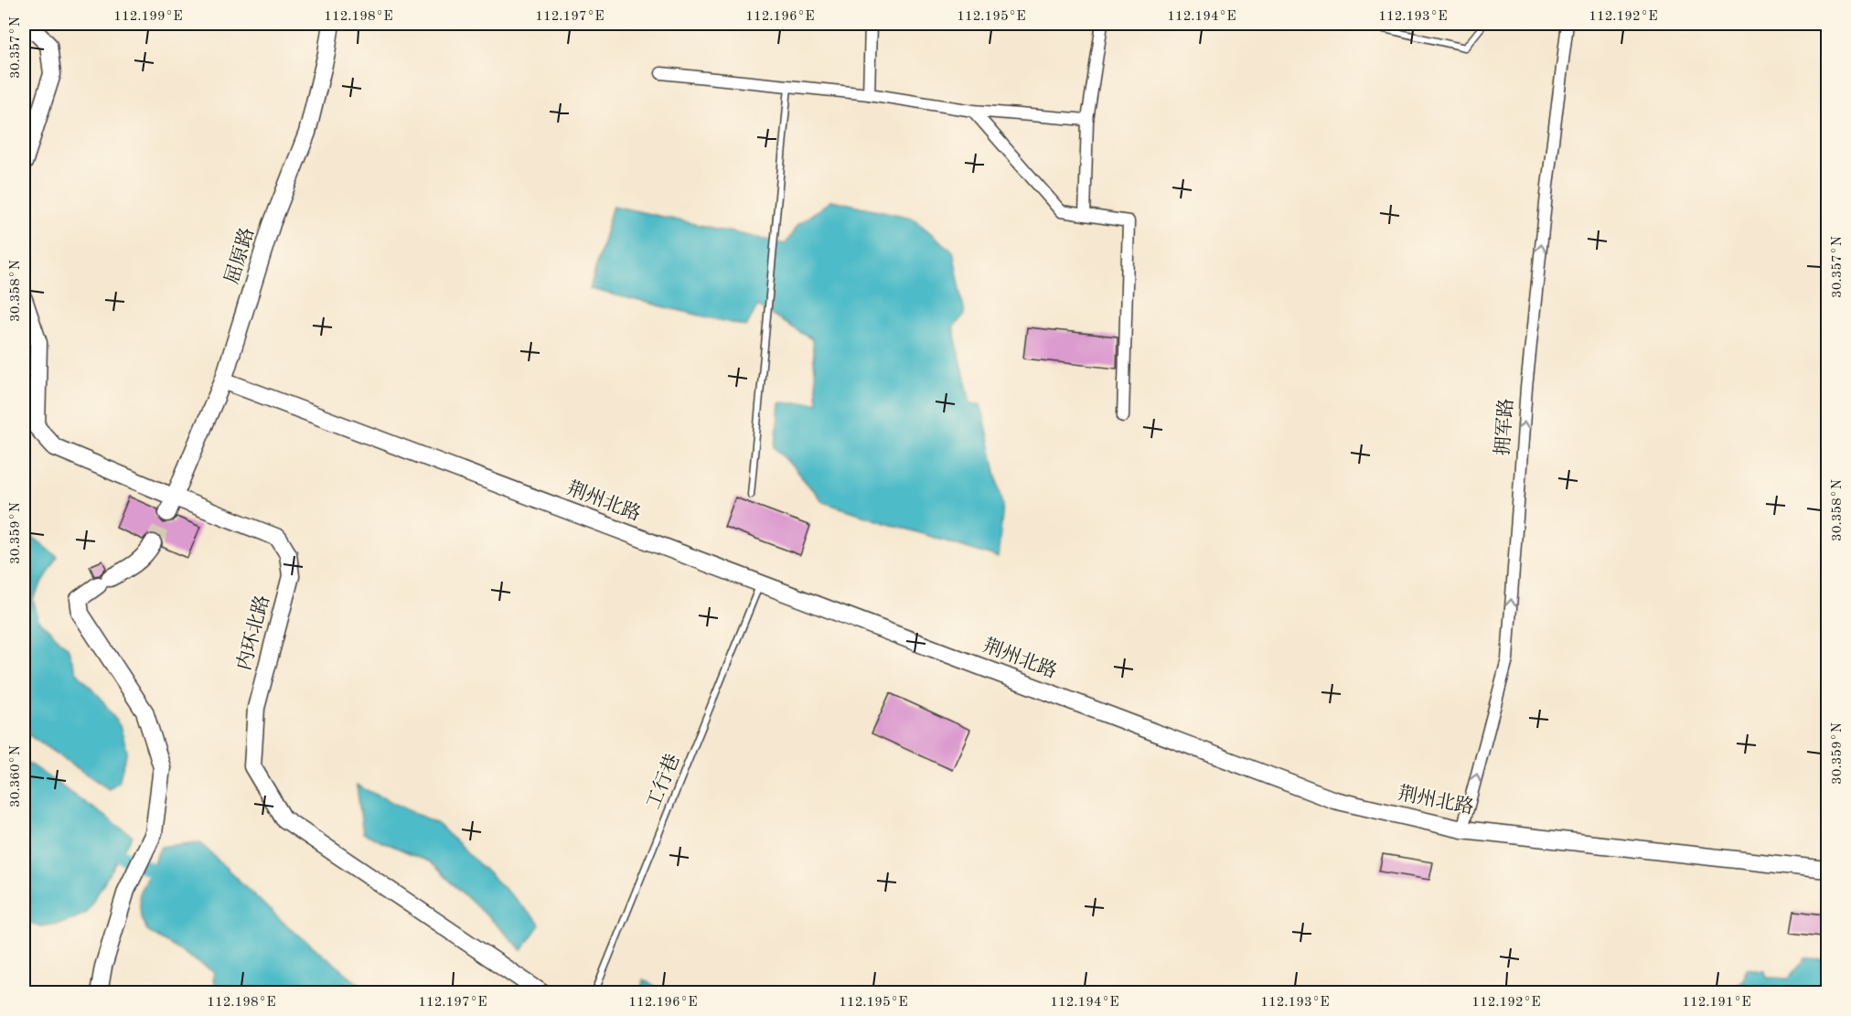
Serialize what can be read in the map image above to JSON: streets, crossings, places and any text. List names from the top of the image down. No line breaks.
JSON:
{"streets":{"street":["屈原路","拥军路","荆州北路","内环北路"],"lane":["工行巷"]},"crossings":[["屈原路","荆州北路"],["屈原路","内环北路"],["拥军路","荆州北路"],["荆州北路","工行巷"]],"one_way":["拥军路"],"coordinates":["112.199°E","112.198°E","112.197°E","112.196°E","112.195°E","112.194°E","112.193°E","112.192°E","30.357°N","30.358°N","30.359°N","30.360°N","112.191°E"]}
